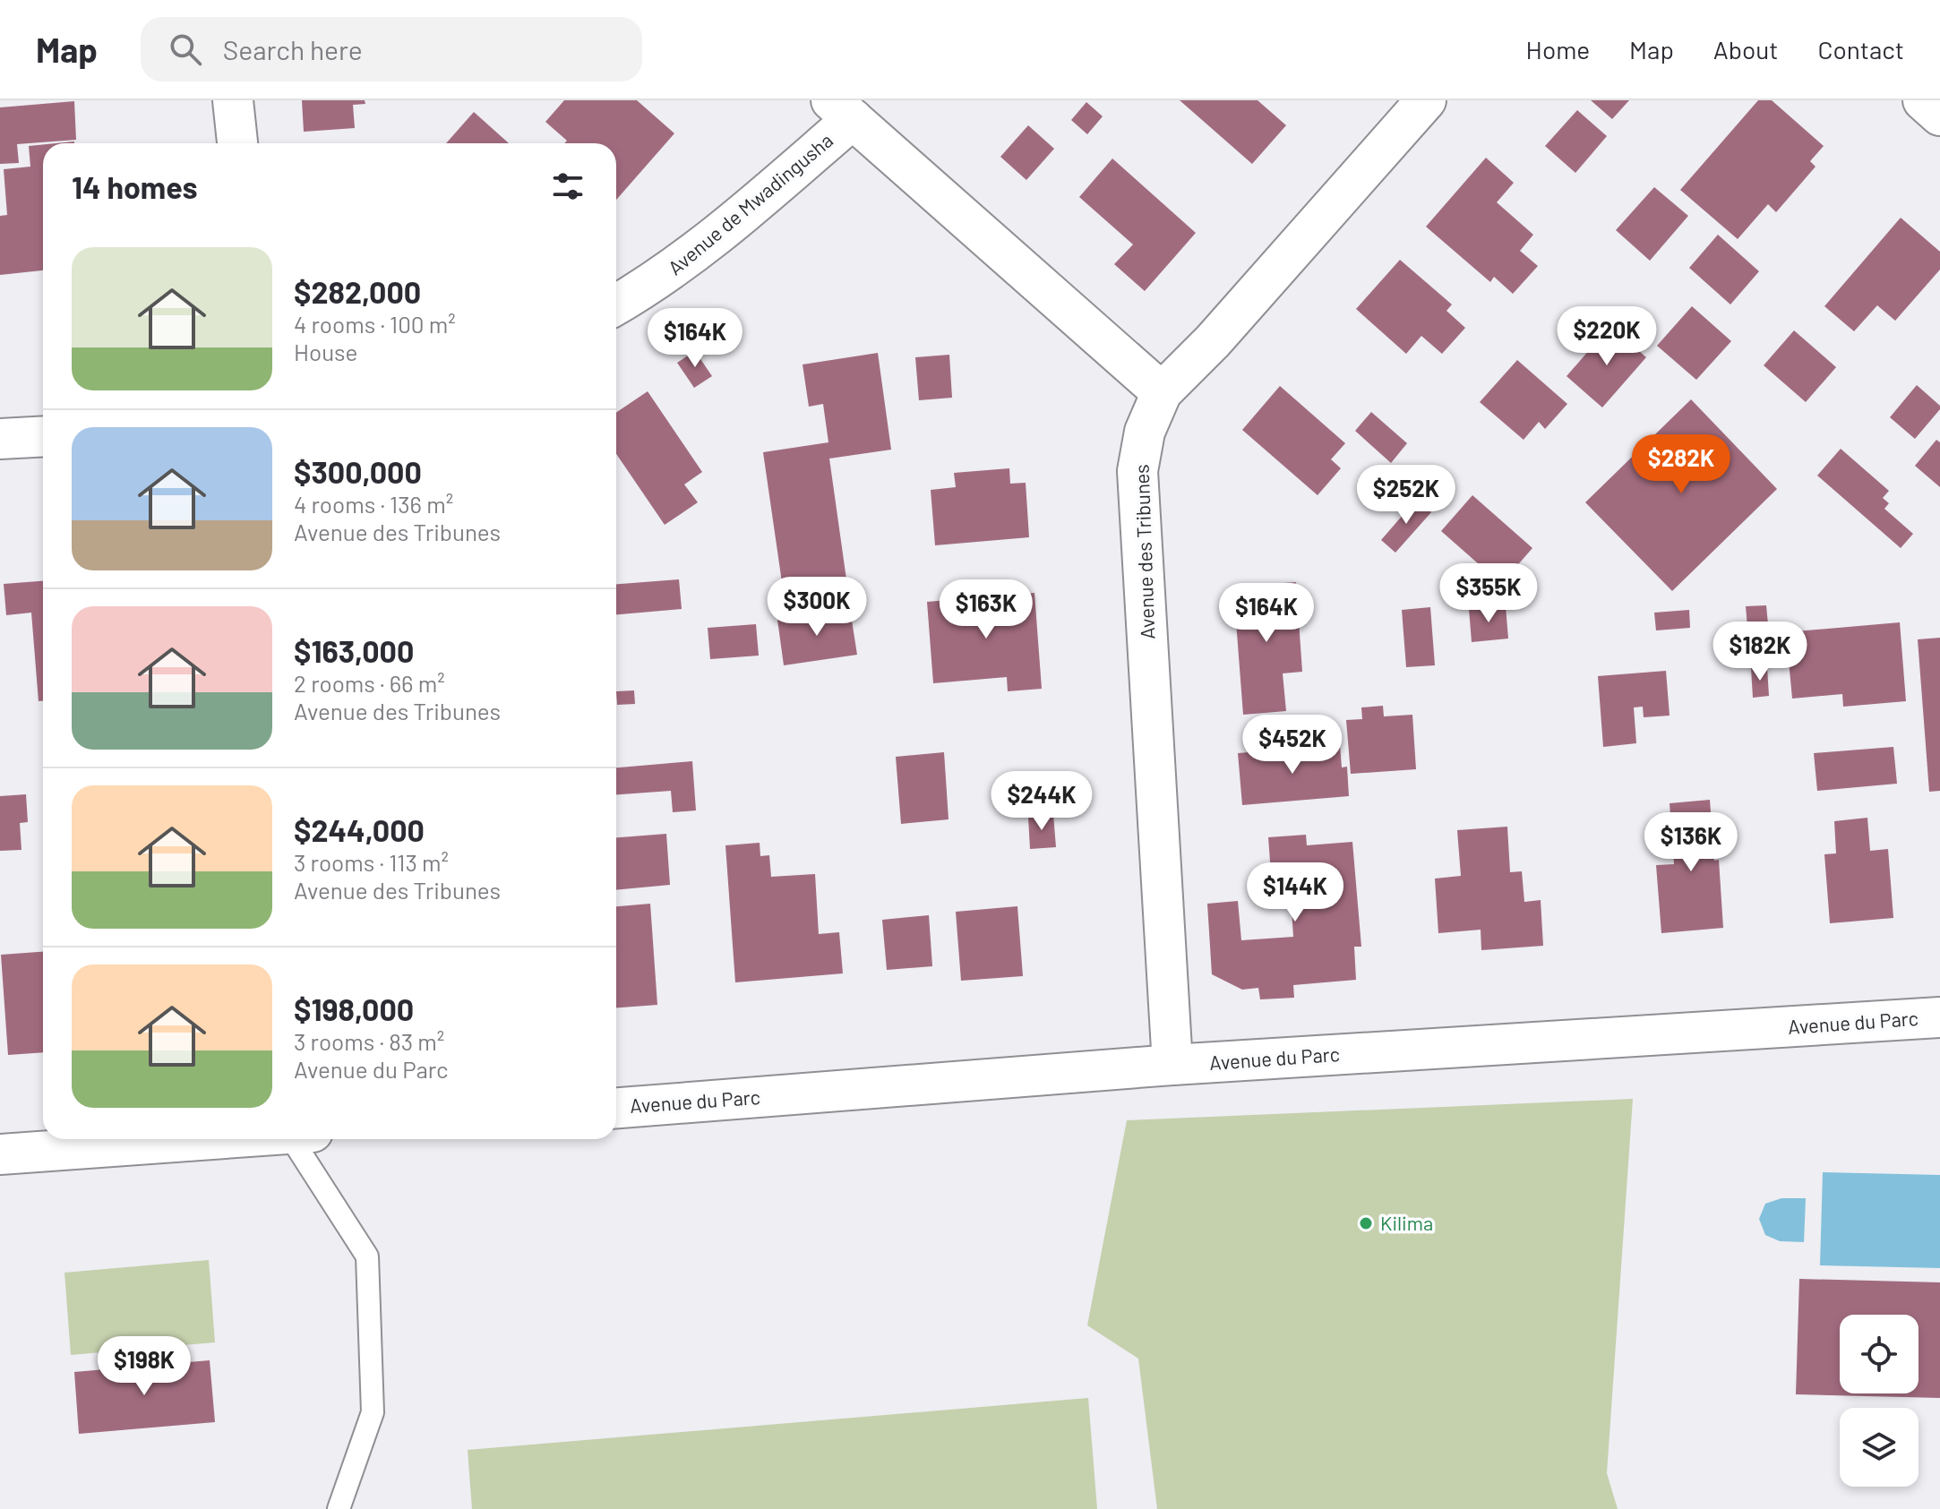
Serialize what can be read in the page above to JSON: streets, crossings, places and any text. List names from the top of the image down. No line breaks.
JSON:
{"streets":{"street":["Avenue de Mwadingusha","Avenue des Tribunes","Avenue du Parc"]},"crossings":[["Avenue des Tribunes","Avenue du Parc"]],"places":["Kilima"],"page":{"header":"Map","search":"Search here","nav":["Home","Map","About","Contact"],"heading":"14 homes","list":[{"name":"$282,000","note":"4 rooms · 100 m² · House"},{"name":"$300,000","note":"4 rooms · 136 m² · Avenue des Tribunes"},{"name":"$163,000","note":"2 rooms · 66 m² · Avenue des Tribunes"},{"name":"$244,000","note":"3 rooms · 113 m² · Avenue des Tribunes"},{"name":"$198,000","note":"3 rooms · 83 m² · Avenue du Parc"}],"price":["$220K","$164K","$282K","$252K","$355K","$300K","$163K","$164K","$182K","$452K","$244K","$136K","$144K","$198K"]}}
